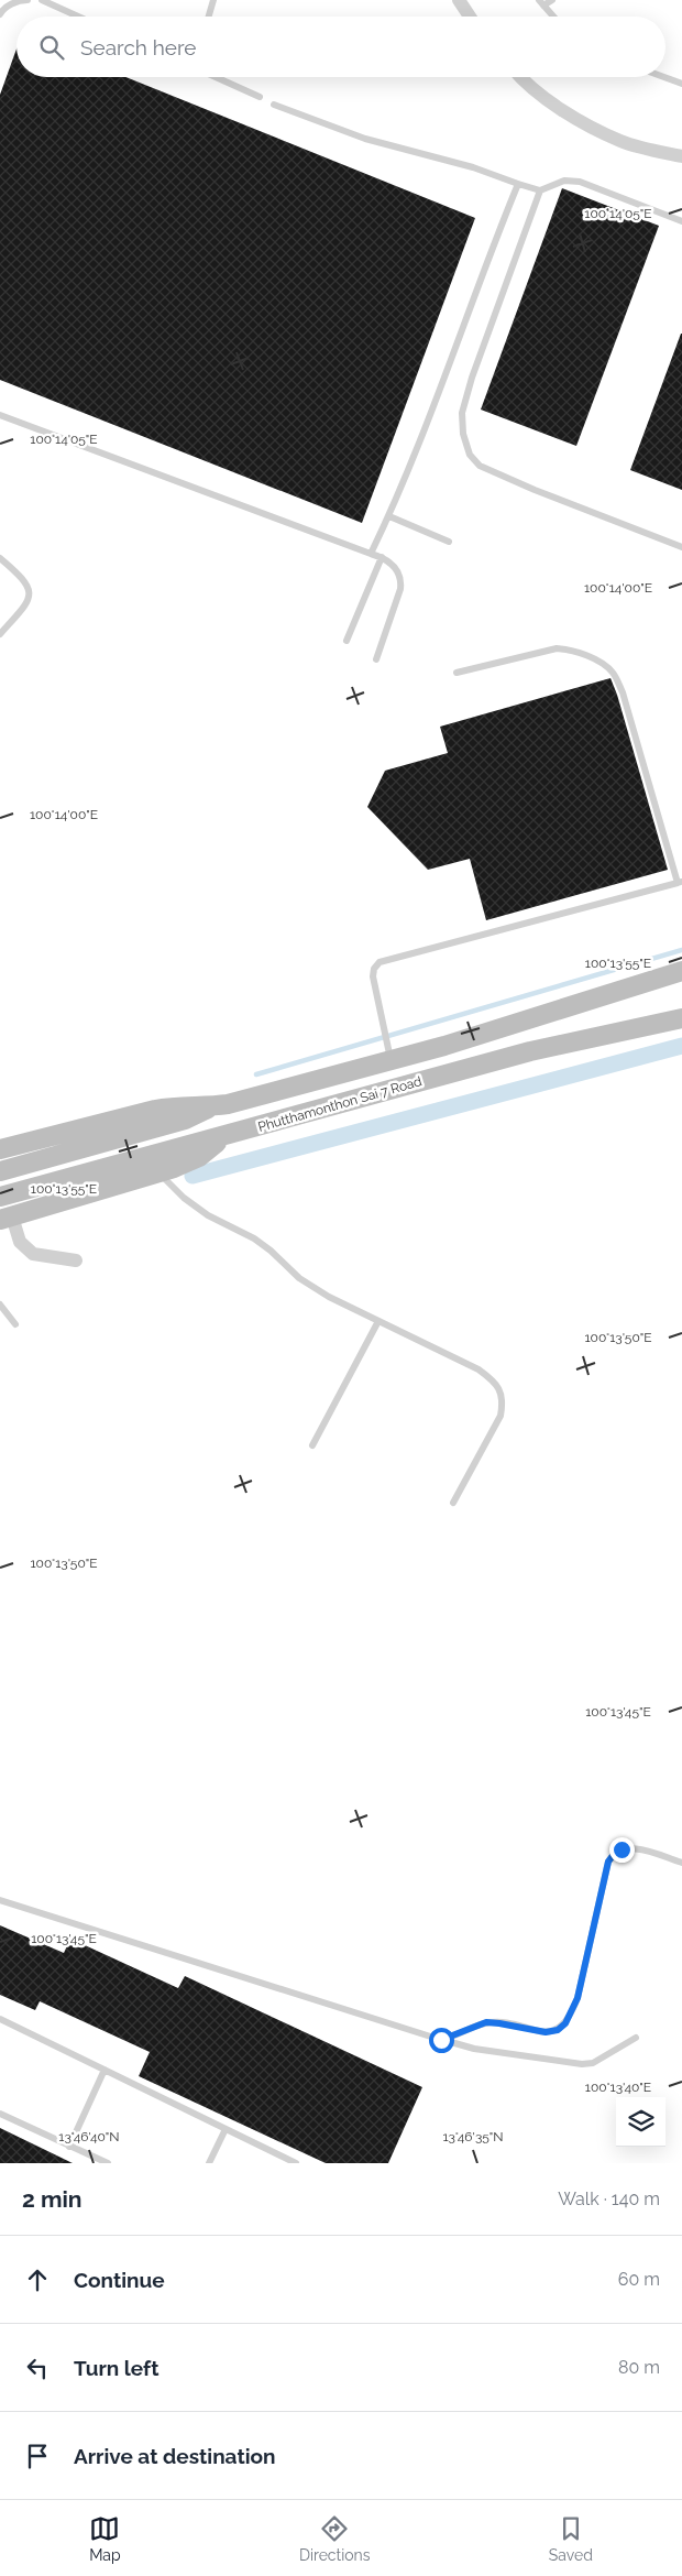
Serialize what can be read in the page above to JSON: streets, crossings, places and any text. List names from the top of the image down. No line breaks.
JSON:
{"streets":{"main road":["Phutthamonthon Sai 7 Road"]},"page":{"search":"Search here","heading":["2 min","Walk · 140 m"],"list":[["Continue","60 m"],["Turn left","80 m"],"Arrive at destination"],"nav":["Map","Directions","Saved"]},"coordinates":["100°14'05\"E","100°14'00\"E","100°13'55\"E","100°13'50\"E","100°13'45\"E","100°13'40\"E","13°46'40\"N","13°46'35\"N"]}
